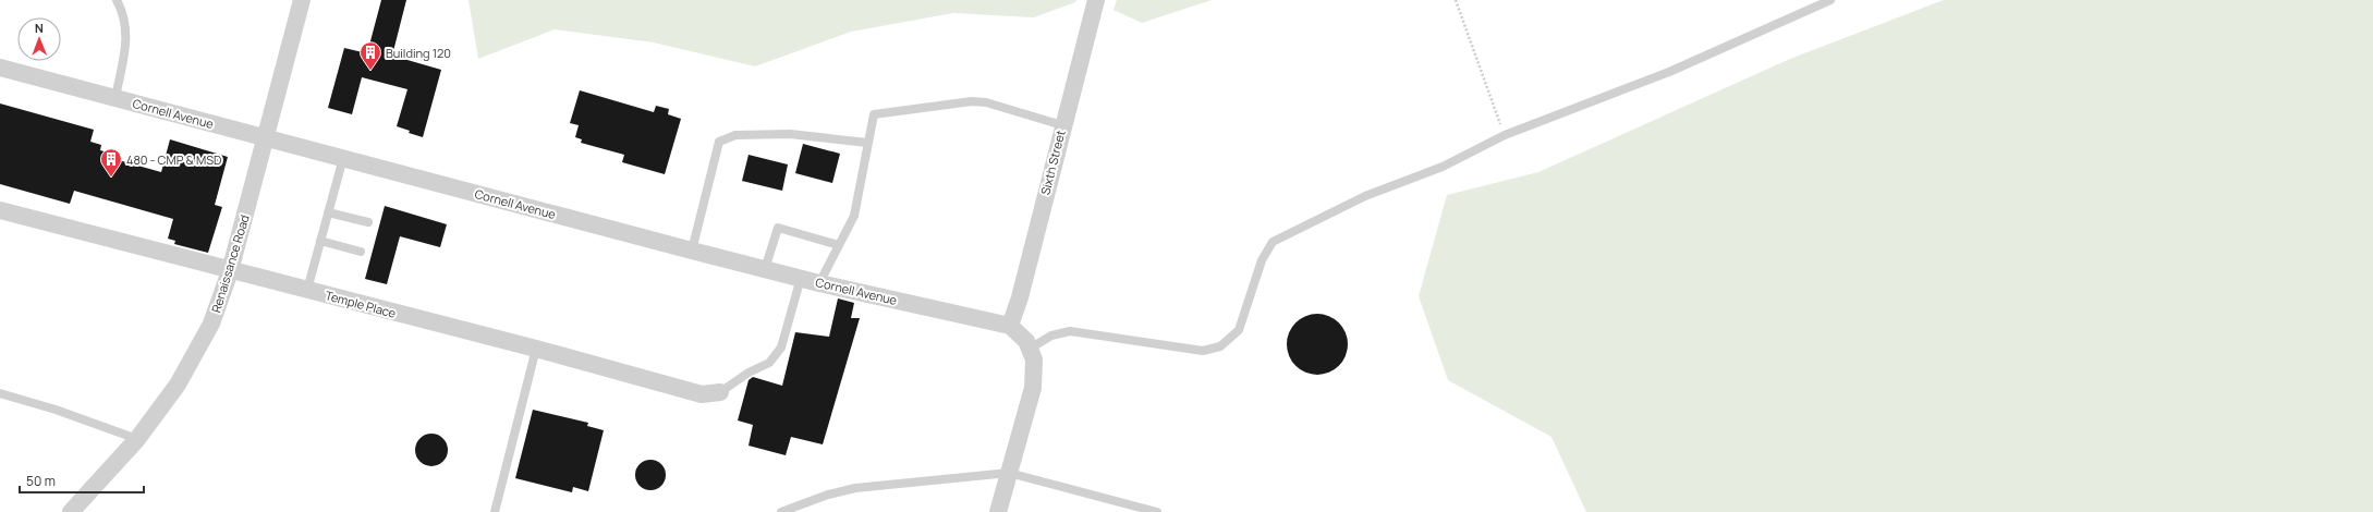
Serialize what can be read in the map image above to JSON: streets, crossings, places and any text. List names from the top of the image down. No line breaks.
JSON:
{"streets":{"street":["Cornell Avenue","Sixth Street","Renaissance Road","Temple Place"]},"crossings":[["Cornell Avenue","Sixth Street"],["Cornell Avenue","Renaissance Road"],["Renaissance Road","Temple Place"]],"places":{"building":["Building 120","480 - CMP & MSD"]},"scale_bar":"50 m","north":"top"}
